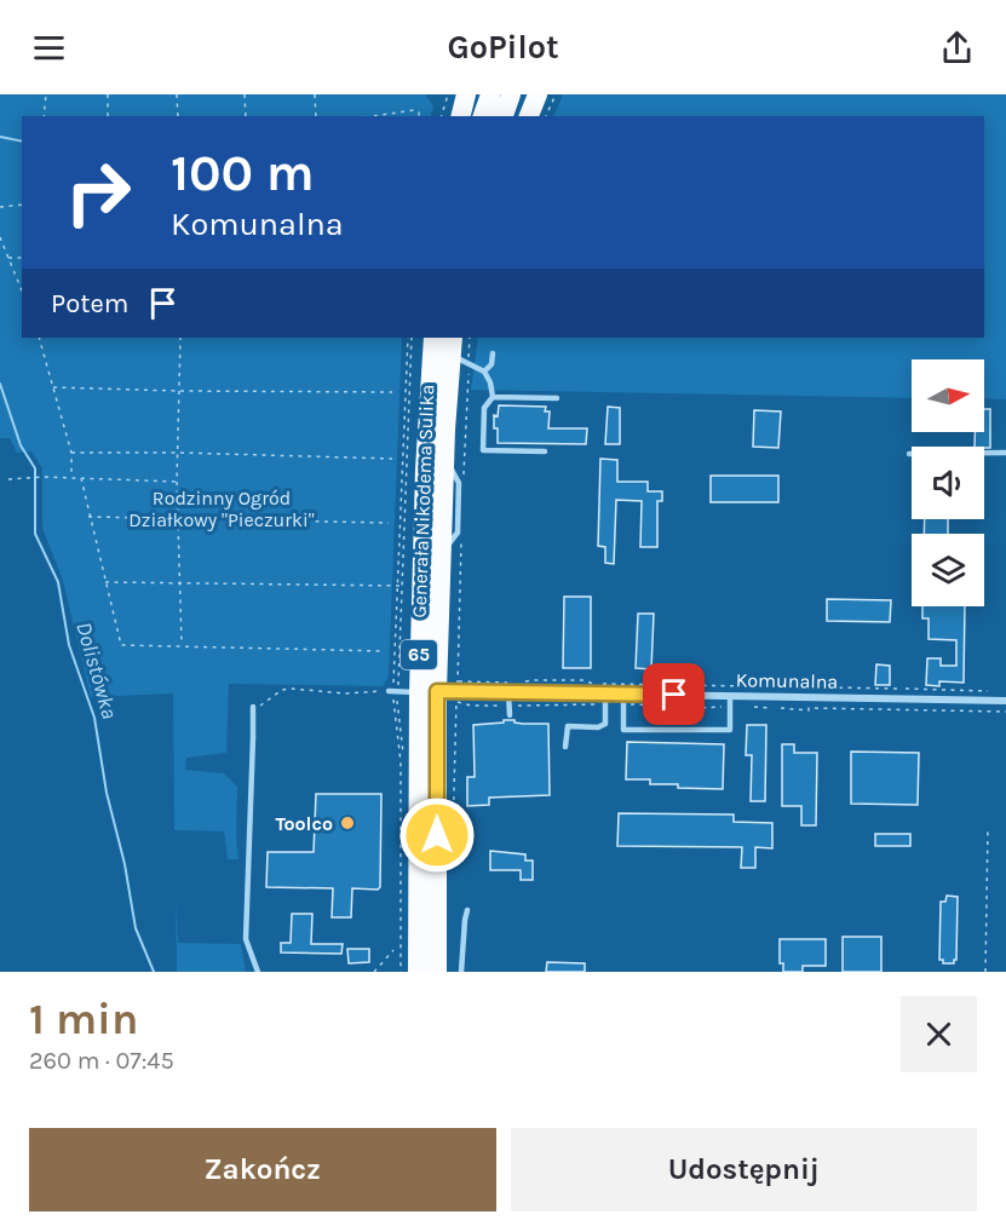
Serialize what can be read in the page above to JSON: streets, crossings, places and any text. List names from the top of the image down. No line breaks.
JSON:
{"streets":{"highway":["Generała Nikodema Sulika","65"],"street":["Komunalna"]},"crossings":[["Generała Nikodema Sulika","Komunalna"]],"water":["Dolistówka"],"parks":["Rodzinny Ogród Działkowy \"Pieczurki\""],"places":["Toolco"],"north":"right","page":{"header":"GoPilot","turn":["100 m","Komunalna"],"then":"Potem","heading":["1 min","260 m · 07:45"],"buttons":["Zakończ","Udostępnij"]}}
